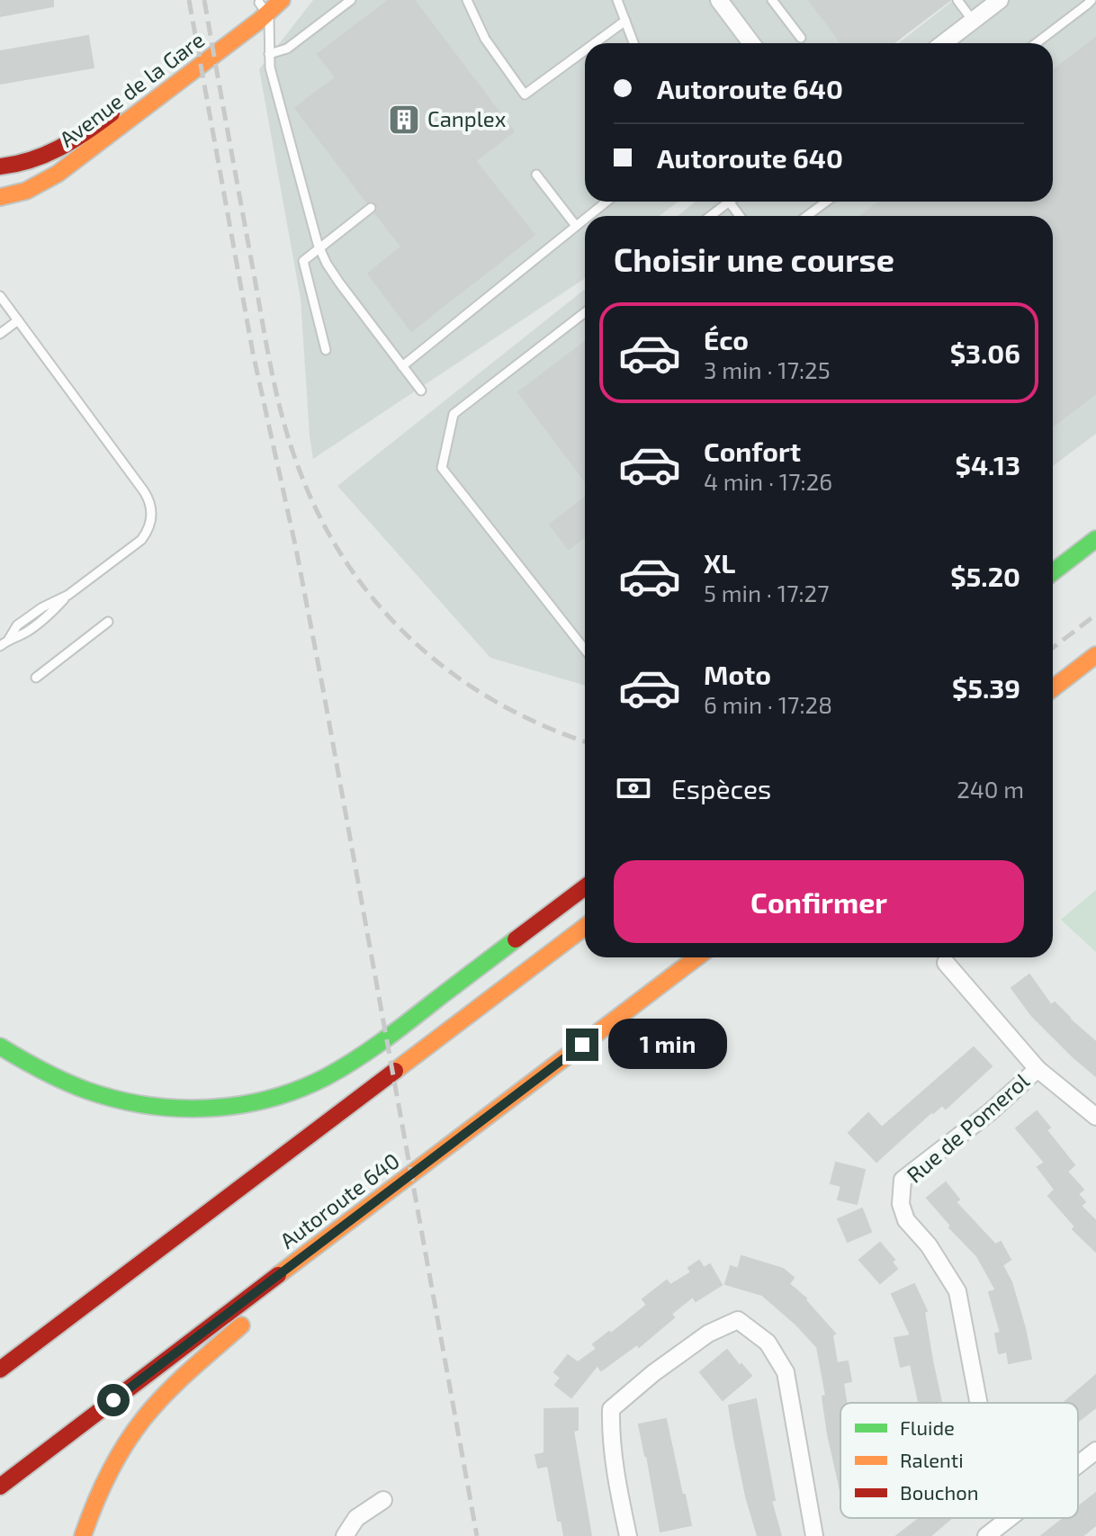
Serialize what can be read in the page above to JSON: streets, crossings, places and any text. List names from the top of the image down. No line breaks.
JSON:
{"streets":{"main road":["Avenue de la Gare","Autoroute 640"],"street":["Rue de Pomerol"]},"places":{"building":["Canplex"]},"legend":["Fluide","Ralenti","Bouchon"],"page":{"banner":["Autoroute 640","Autoroute 640"],"heading":"Choisir une course","list":[{"name":"Éco","note":"3 min · 17:25","value":"$3.06"},{"name":"Confort","note":"4 min · 17:26","value":"$4.13"},{"name":"XL","note":"5 min · 17:27","value":"$5.20"},{"name":"Moto","note":"6 min · 17:28","value":"$5.39"}],"pay":["Espèces","240 m"],"buttons":"Confirmer","bubble":"1 min"}}
